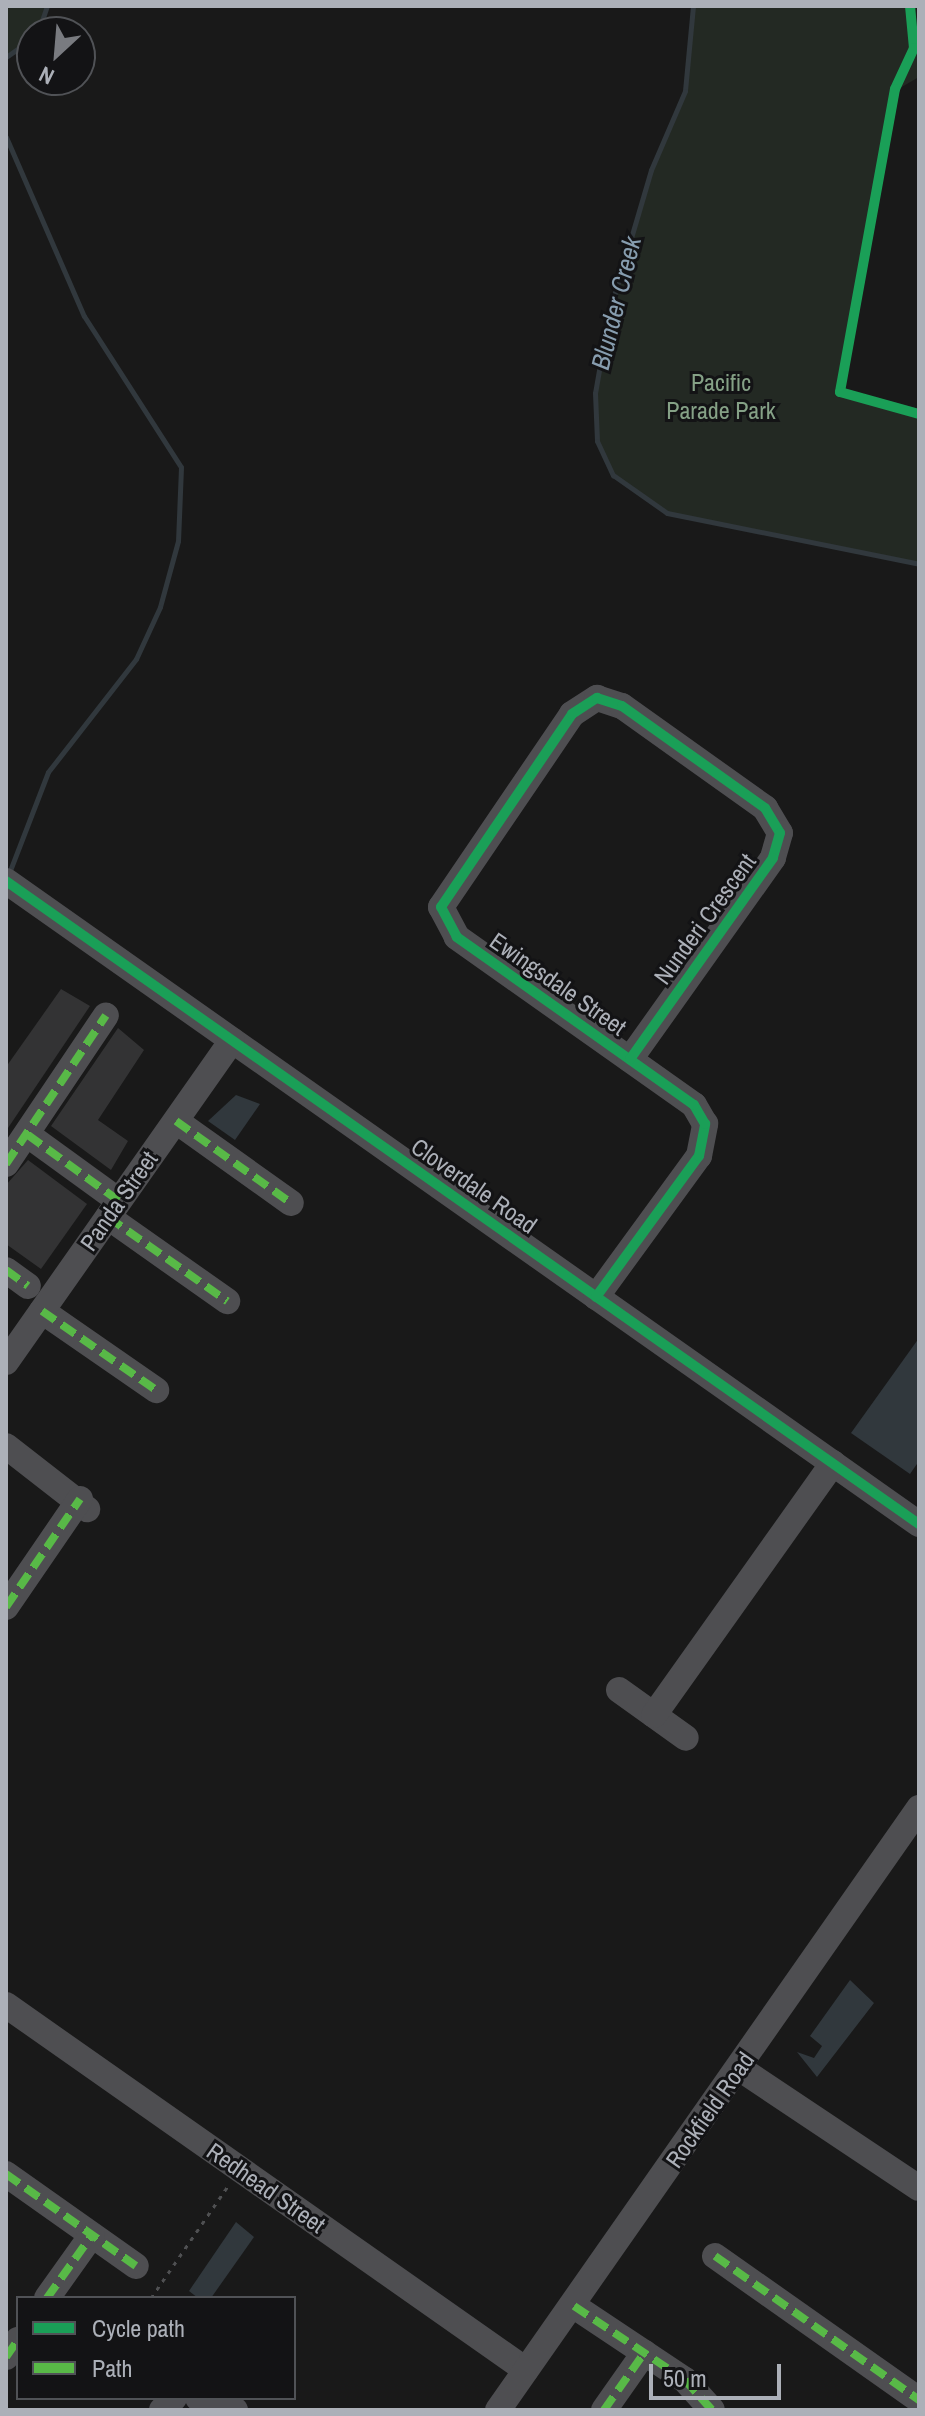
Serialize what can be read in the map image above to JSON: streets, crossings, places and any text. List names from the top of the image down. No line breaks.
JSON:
{"streets":{"street":["Nunderi Crescent","Ewingsdale Street","Cloverdale Road","Panda Street","Rockfield Road","Redhead Street"]},"crossings":[["Nunderi Crescent","Ewingsdale Street"],["Ewingsdale Street","Cloverdale Road"],["Cloverdale Road","Panda Street"],["Rockfield Road","Redhead Street"]],"water":["Blunder Creek"],"parks":["Pacific Parade Park"],"legend":["Cycle path","Path"],"scale_bar":"50 m","north":"bottom left"}
